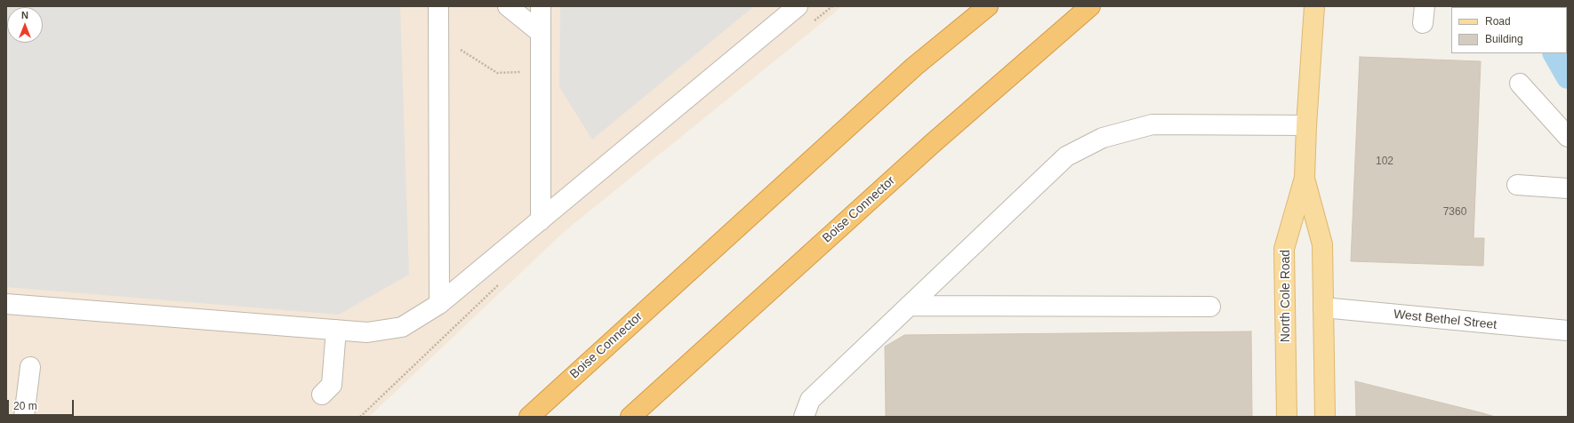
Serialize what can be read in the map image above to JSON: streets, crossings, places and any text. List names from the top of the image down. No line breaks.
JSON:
{"streets":{"highway":["Boise Connector"],"main road":["North Cole Road"],"street":["West Bethel Street"]},"crossings":[["North Cole Road","West Bethel Street"]],"house_numbers":["102","7360"],"legend":["Road","Building"],"scale_bar":"20 m","north":"top"}
